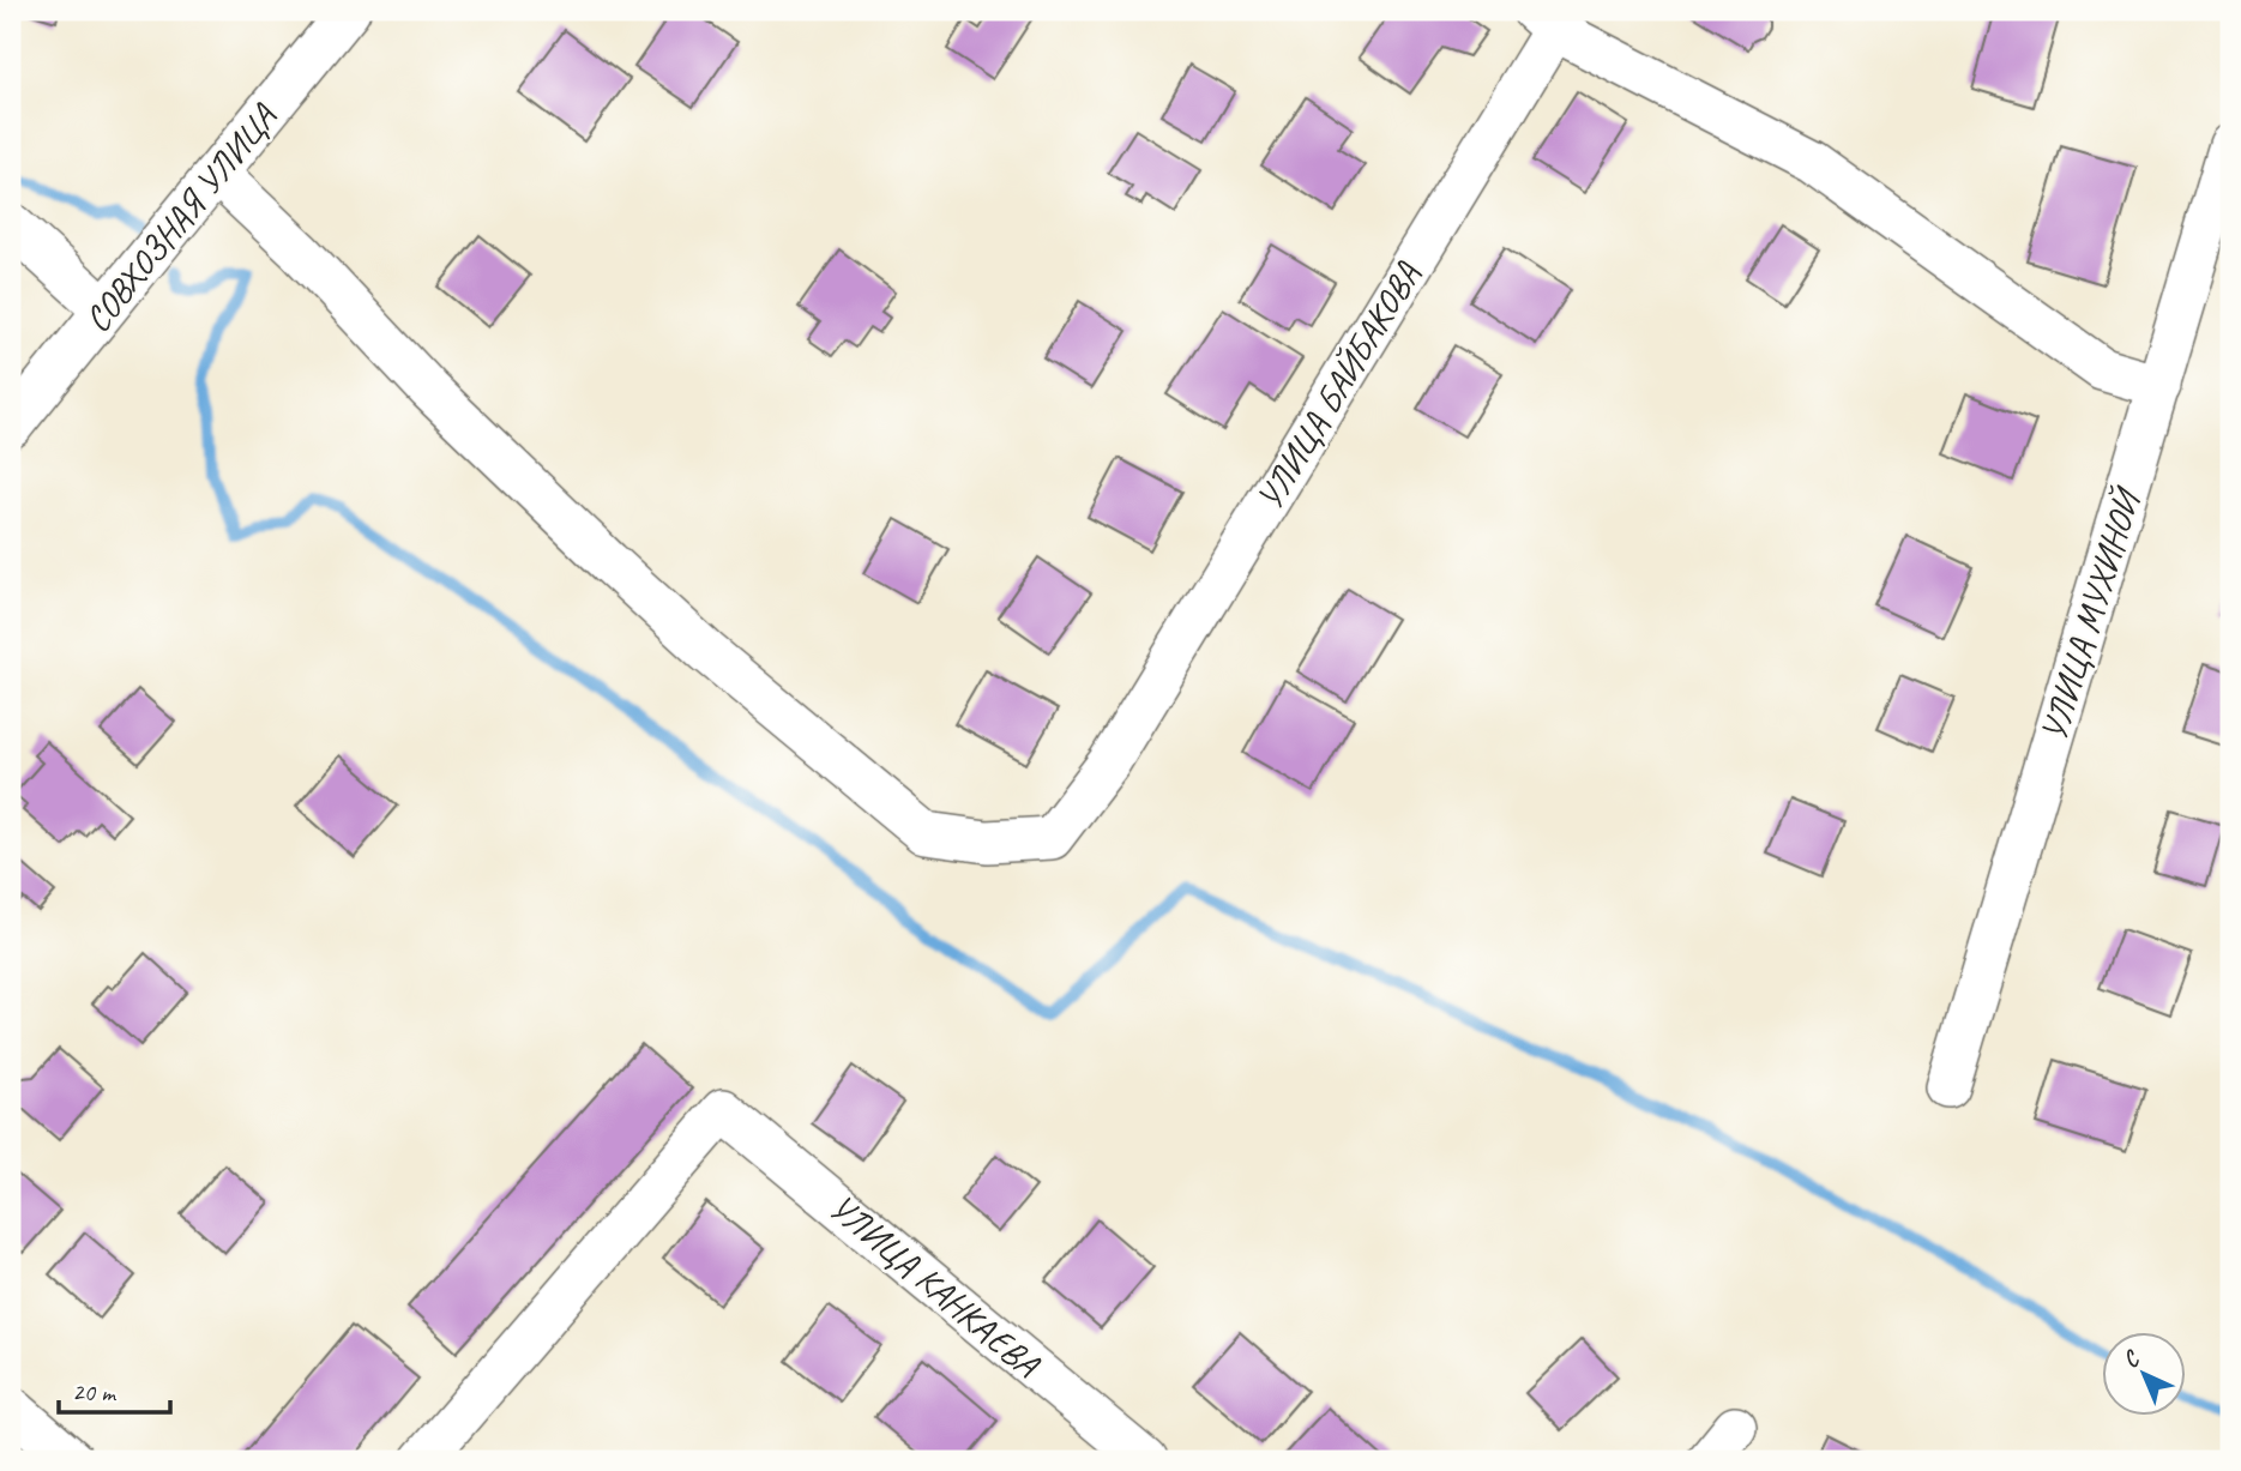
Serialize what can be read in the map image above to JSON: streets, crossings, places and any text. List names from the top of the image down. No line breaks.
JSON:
{"streets":{"street":["СОВХОЗНАЯ УЛИЦА","УЛИЦА БАЙБАКОВА","УЛИЦА МУХИНОЙ","УЛИЦА КАНКАЕВА"]},"crossings":[["СОВХОЗНАЯ УЛИЦА","УЛИЦА БАЙБАКОВА"]],"scale_bar":"20 m","north":"top left"}
